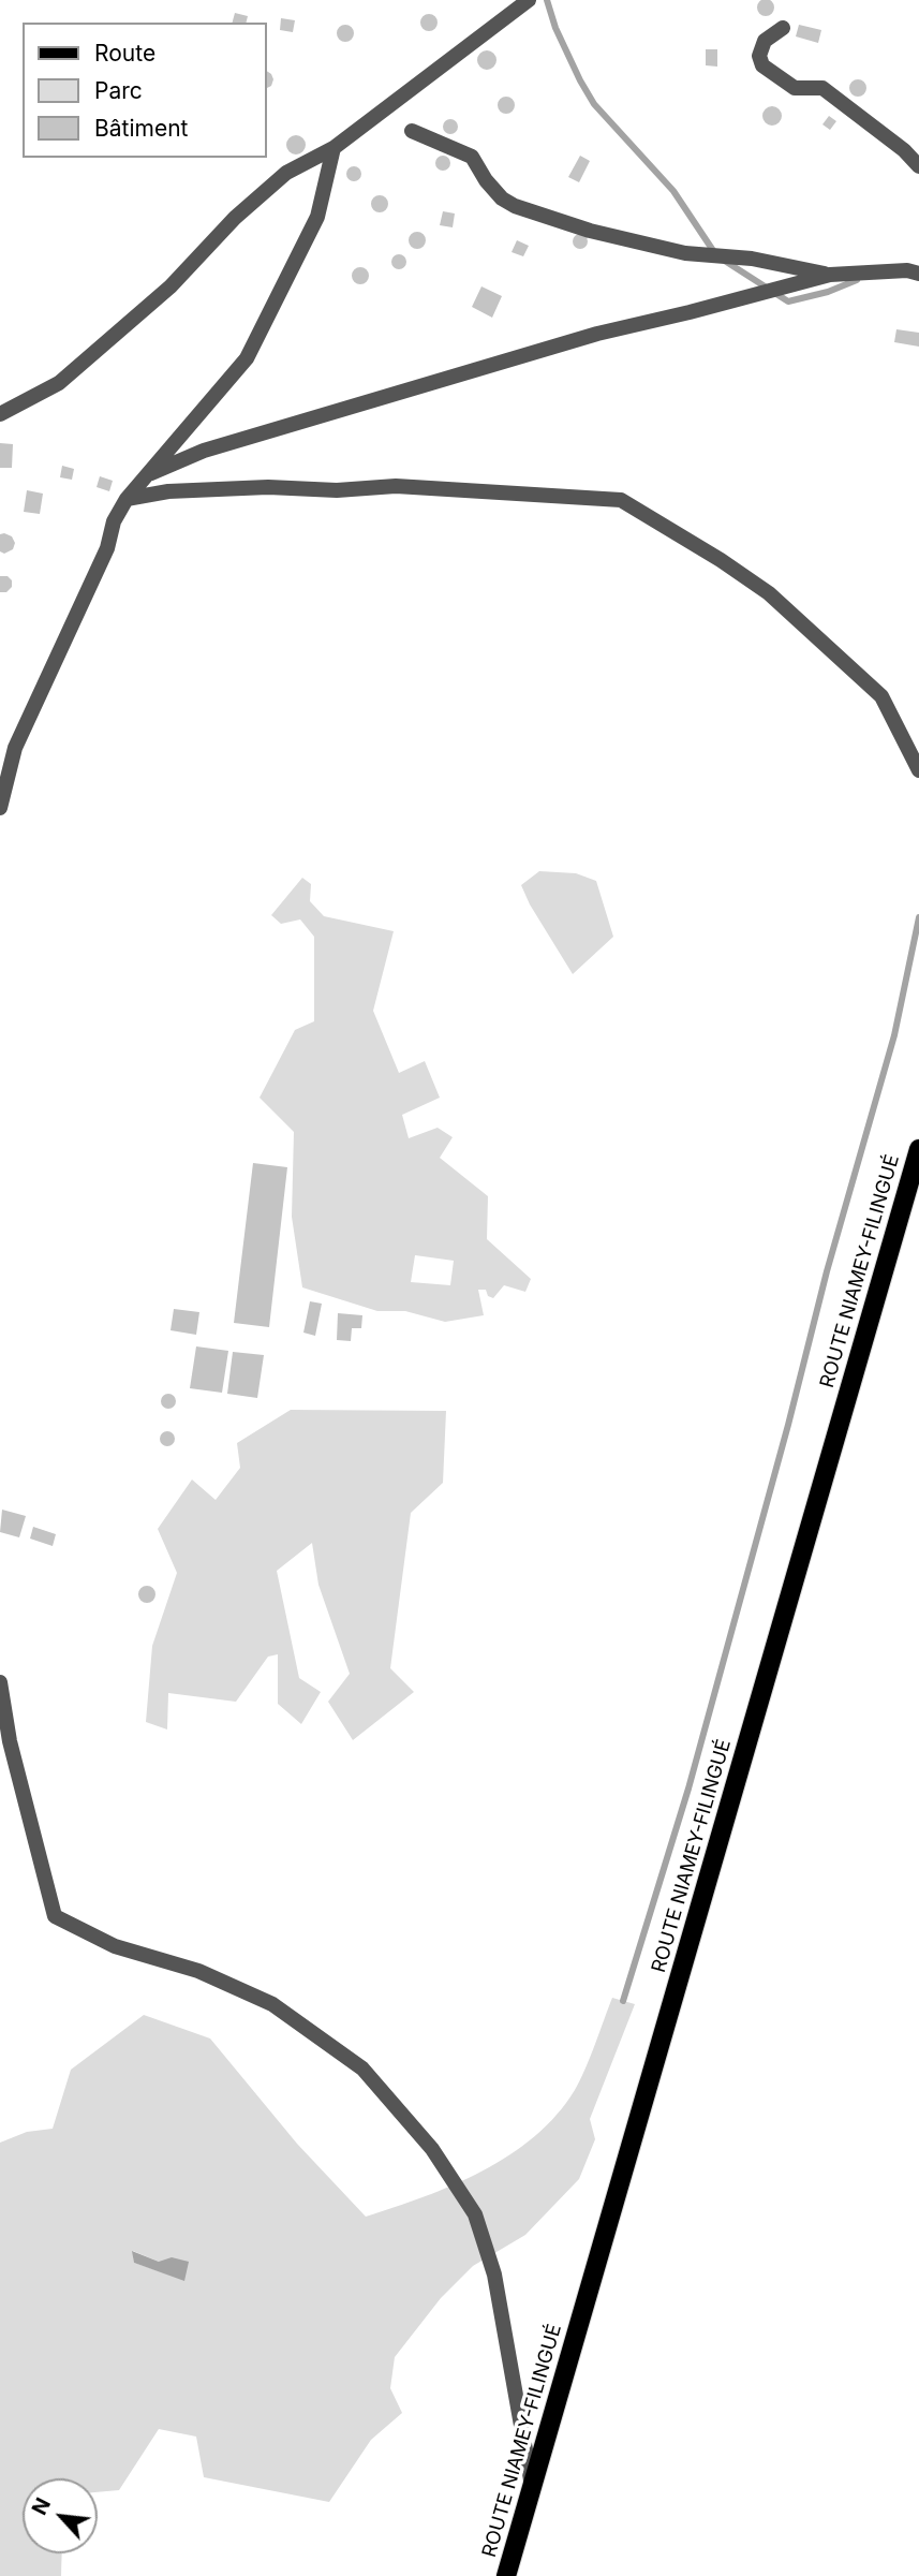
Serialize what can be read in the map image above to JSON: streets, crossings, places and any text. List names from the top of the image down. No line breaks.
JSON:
{"streets":{"main road":["ROUTE NIAMEY-FILINGUÉ"]},"legend":["Route","Parc","Bâtiment"],"north":"top left"}
